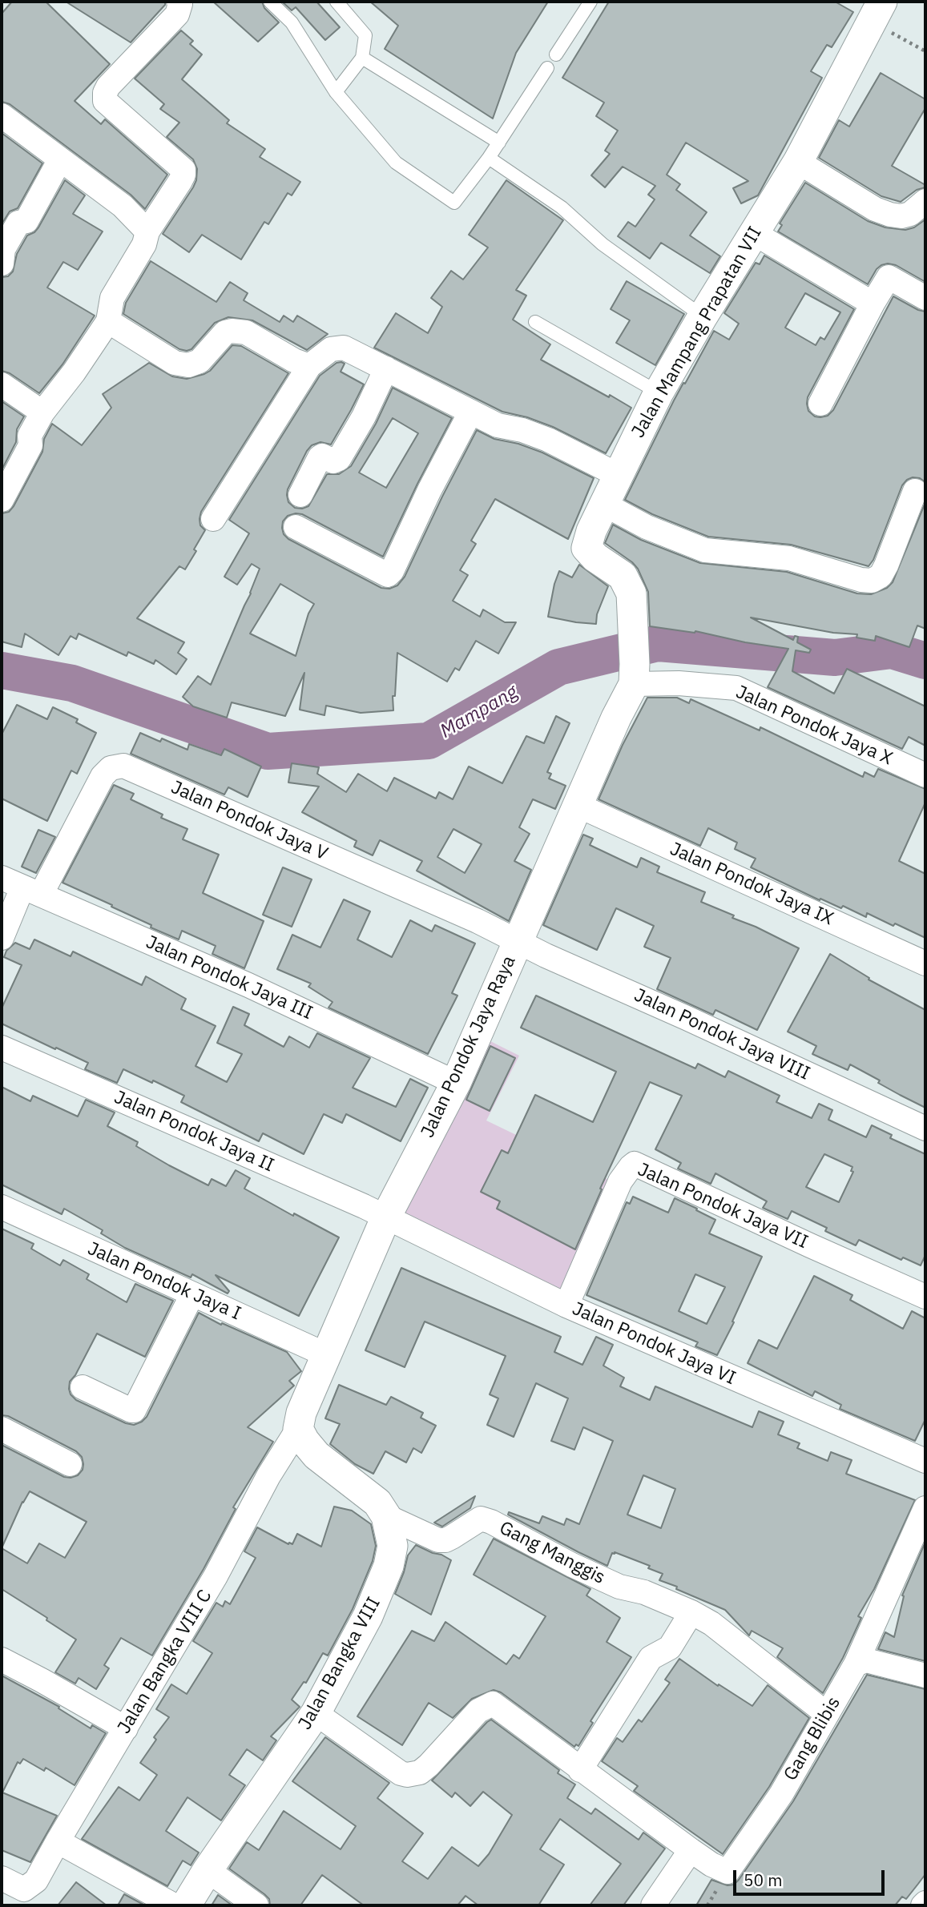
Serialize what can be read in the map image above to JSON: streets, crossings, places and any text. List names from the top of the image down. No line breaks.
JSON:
{"streets":{"street":["Jalan Mampang Prapatan VII","Jalan Pondok Jaya X","Jalan Pondok Jaya V","Jalan Pondok Jaya IX","Jalan Pondok Jaya III","Jalan Pondok Jaya VIII","Jalan Pondok Jaya Raya","Jalan Pondok Jaya II","Jalan Pondok Jaya VII","Jalan Pondok Jaya I","Jalan Pondok Jaya VI","Gang Manggis","Jalan Bangka VIII C","Jalan Bangka VIII","Gang Blibis"]},"crossings":[["Jalan Mampang Prapatan VII","Jalan Pondok Jaya X"],["Jalan Mampang Prapatan VII","Jalan Pondok Jaya Raya"],["Jalan Pondok Jaya X","Jalan Pondok Jaya Raya"],["Jalan Pondok Jaya V","Jalan Pondok Jaya III"],["Jalan Pondok Jaya V","Jalan Pondok Jaya VIII"],["Jalan Pondok Jaya V","Jalan Pondok Jaya Raya"],["Jalan Pondok Jaya IX","Jalan Pondok Jaya Raya"],["Jalan Pondok Jaya III","Jalan Pondok Jaya Raya"],["Jalan Pondok Jaya VIII","Jalan Pondok Jaya Raya"],["Jalan Pondok Jaya Raya","Jalan Pondok Jaya II"],["Jalan Pondok Jaya Raya","Jalan Pondok Jaya I"],["Jalan Pondok Jaya Raya","Jalan Pondok Jaya VI"],["Jalan Pondok Jaya Raya","Jalan Bangka VIII C"],["Jalan Pondok Jaya II","Jalan Pondok Jaya VI"],["Jalan Pondok Jaya VII","Jalan Pondok Jaya VI"],["Gang Manggis","Jalan Bangka VIII"],["Gang Manggis","Gang Blibis"]],"water":["Mampang"],"scale_bar":"50 m"}
